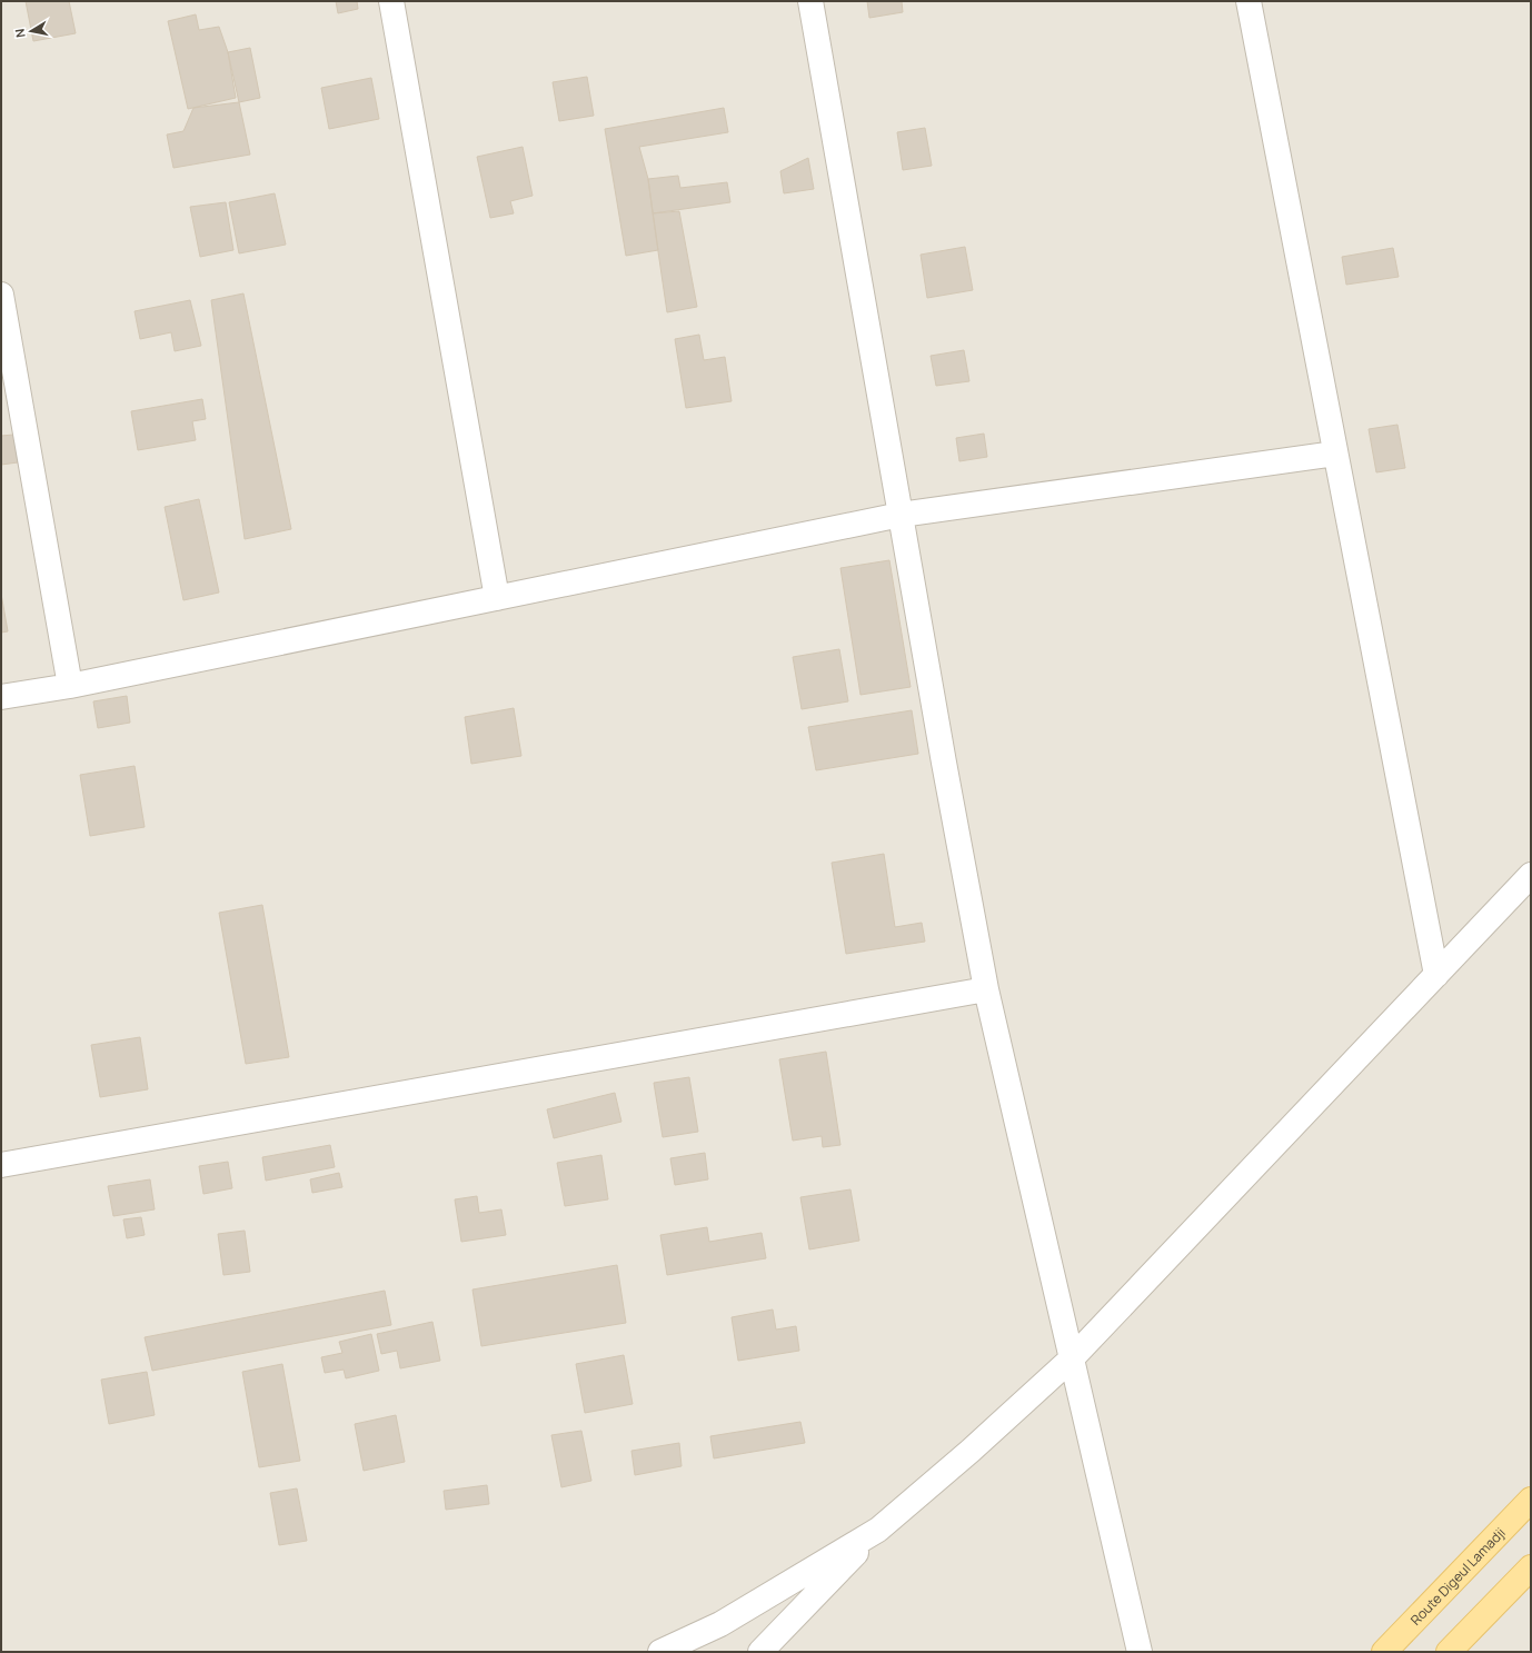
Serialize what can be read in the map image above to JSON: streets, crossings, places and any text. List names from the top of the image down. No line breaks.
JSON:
{"streets":{"main road":["Route Digeul Lamadji"]},"north":"left"}
